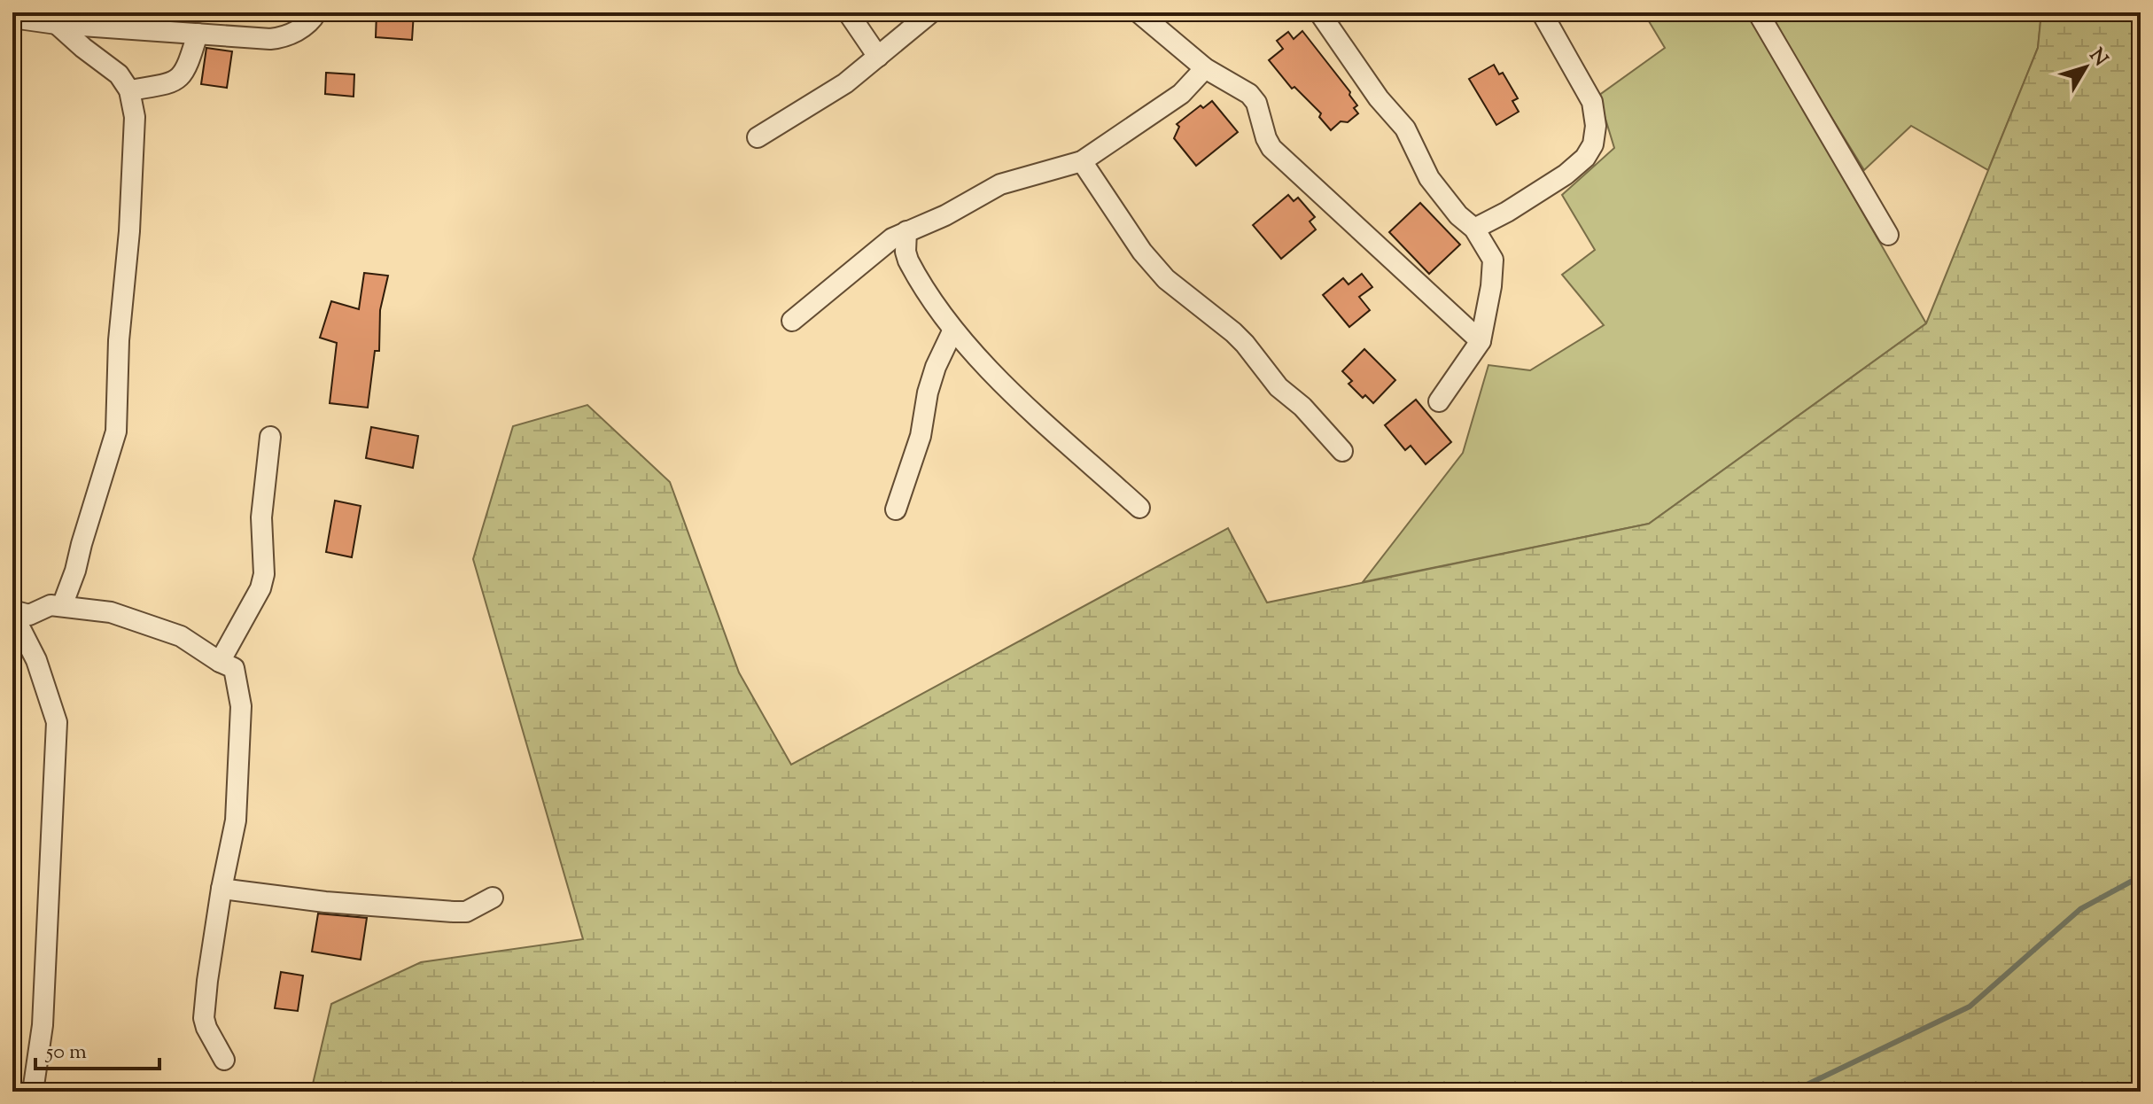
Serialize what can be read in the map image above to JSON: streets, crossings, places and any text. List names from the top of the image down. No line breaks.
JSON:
{"scale_bar":"50 m","north":"top right"}
